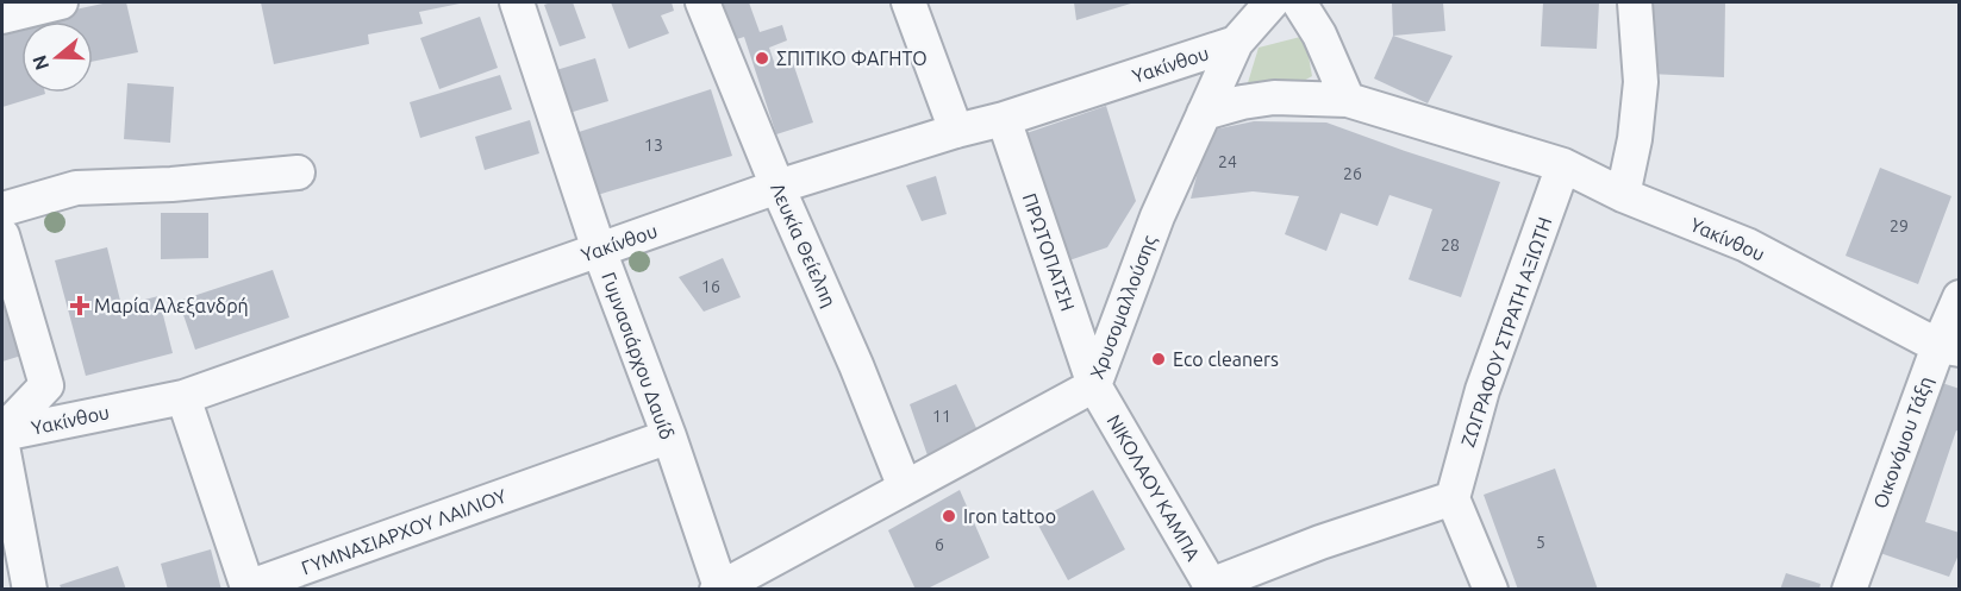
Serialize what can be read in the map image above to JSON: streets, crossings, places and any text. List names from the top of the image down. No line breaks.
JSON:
{"streets":{"street":["Υακίνθου","Λευκία Θείελπη","ΠΡΩΤΟΠΑΤΣΗ","Χρυσομαλλούσης","ΖΩΓΡΑΦΟΥ ΣΤΡΑΤΗ ΑΞΙΩΤΗ","Γυμνασιάρχου Δαυίδ","Οικονόμου Τάξη","ΝΙΚΟΛΑΟΥ ΚΑΜΠΑ","ΓΥΜΝΑΣΙΑΡΧΟΥ ΛΑΙΛΙΟΥ"]},"crossings":[["Υακίνθου","Λευκία Θείελπη"],["Υακίνθου","ΠΡΩΤΟΠΑΤΣΗ"],["Υακίνθου","Χρυσομαλλούσης"],["Υακίνθου","ΖΩΓΡΑΦΟΥ ΣΤΡΑΤΗ ΑΞΙΩΤΗ"],["Υακίνθου","Γυμνασιάρχου Δαυίδ"],["Υακίνθου","Οικονόμου Τάξη"],["Υακίνθου","ΓΥΜΝΑΣΙΑΡΧΟΥ ΛΑΙΛΙΟΥ"],["Λευκία Θείελπη","Χρυσομαλλούσης"],["ΠΡΩΤΟΠΑΤΣΗ","Χρυσομαλλούσης"],["ΠΡΩΤΟΠΑΤΣΗ","ΝΙΚΟΛΑΟΥ ΚΑΜΠΑ"],["Χρυσομαλλούσης","Γυμνασιάρχου Δαυίδ"],["Χρυσομαλλούσης","ΝΙΚΟΛΑΟΥ ΚΑΜΠΑ"],["Γυμνασιάρχου Δαυίδ","ΓΥΜΝΑΣΙΑΡΧΟΥ ΛΑΙΛΙΟΥ"]],"places":{"other":["ΣΠΙΤΙΚΟ ΦΑΓΗΤΟ","Eco cleaners","Iron tattoo"],"health":["Μαρία Αλεξανδρή"]},"house_numbers":["13","24","26","29","28","16","11","5","6"],"north":"left"}
